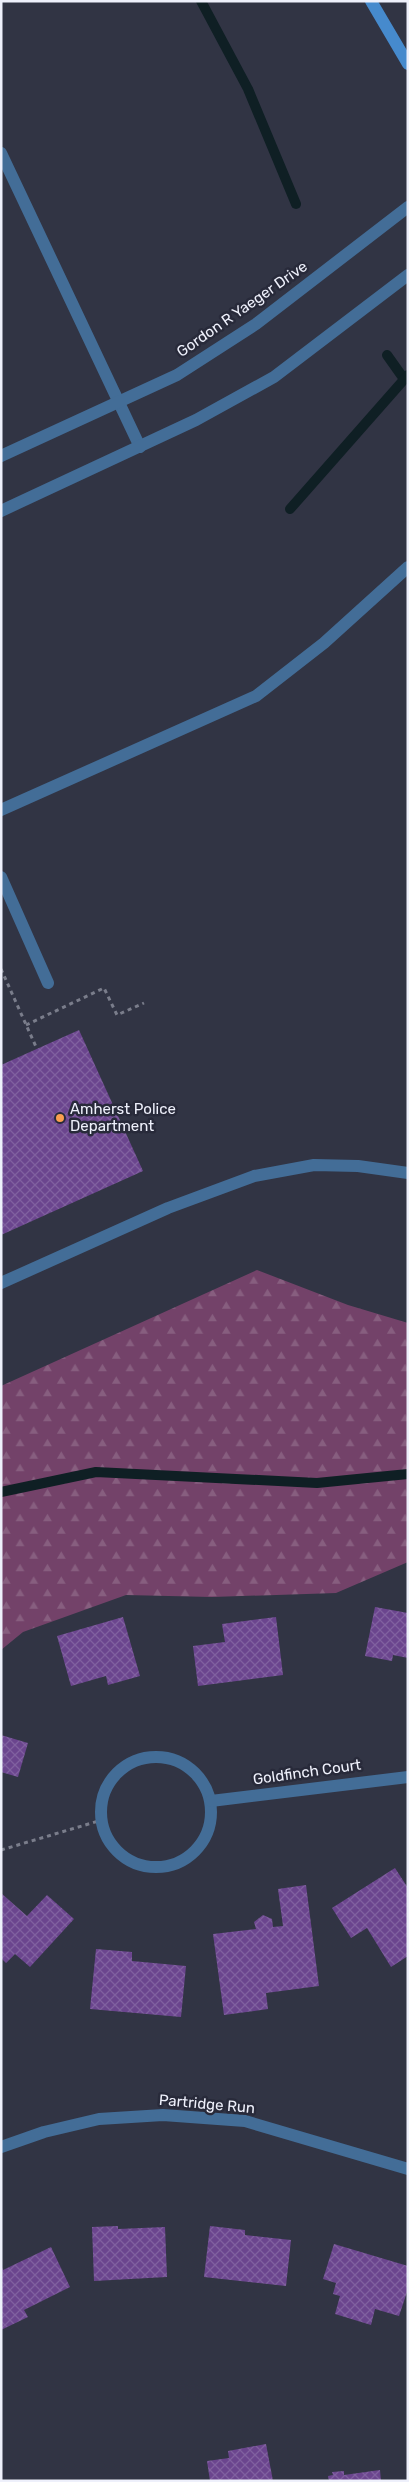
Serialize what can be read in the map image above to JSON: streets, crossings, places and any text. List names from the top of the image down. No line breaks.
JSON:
{"streets":{"street":["Gordon R Yaeger Drive","Goldfinch Court","Partridge Run"]},"places":["Amherst Police Department"]}
